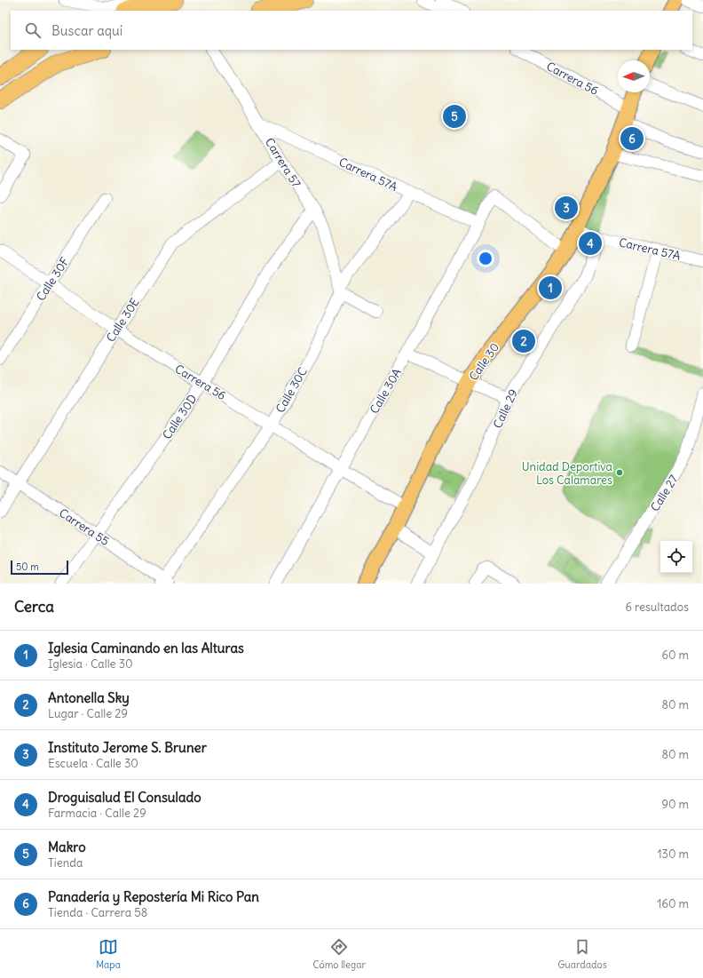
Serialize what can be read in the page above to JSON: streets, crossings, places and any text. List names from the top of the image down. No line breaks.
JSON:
{"streets":{"main road":["Calle 30"],"street":["Carrera 56","Carrera 57","Carrera 57A","Calle 30F","Calle 30E","Calle 30C","Calle 30A","Calle 29","Calle 30D","Calle 27","Carrera 55"]},"crossings":[["Carrera 56","Calle 30F"],["Carrera 56","Calle 30E"],["Carrera 56","Calle 30"],["Carrera 56","Calle 30C"],["Carrera 56","Calle 30A"],["Carrera 56","Calle 30D"],["Carrera 57","Carrera 57A"],["Carrera 57","Calle 30E"],["Carrera 57","Calle 30C"],["Carrera 57","Calle 30D"],["Carrera 57A","Calle 30"],["Carrera 57A","Calle 30C"],["Carrera 57A","Calle 30A"],["Carrera 57A","Calle 29"],["Calle 30E","Carrera 55"],["Calle 30","Calle 30A"],["Calle 30C","Carrera 55"],["Calle 30D","Carrera 55"]],"places":["Unidad Deportiva Los Calamares"],"scale_bar":"50 m","north":"left","page":{"search":"Buscar aquí","pins":["5","6","3","4","1","2"],"scale":"50 m","heading":["Cerca","6 resultados"],"list":[{"mark":"1","name":"Iglesia Caminando en las Alturas","note":"Iglesia · Calle 30","value":"60 m"},{"mark":"2","name":"Antonella Sky","note":"Lugar · Calle 29","value":"80 m"},{"mark":"3","name":"Instituto Jerome S. Bruner","note":"Escuela · Calle 30","value":"80 m"},{"mark":"4","name":"Droguisalud El Consulado","note":"Farmacia · Calle 29","value":"90 m"},{"mark":"5","name":"Makro","note":"Tienda","value":"130 m"},{"mark":"6","name":"Panadería y Repostería Mi Rico Pan","note":"Tienda · Carrera 58","value":"160 m"}],"nav":["Mapa","Cómo llegar","Guardados"]}}
